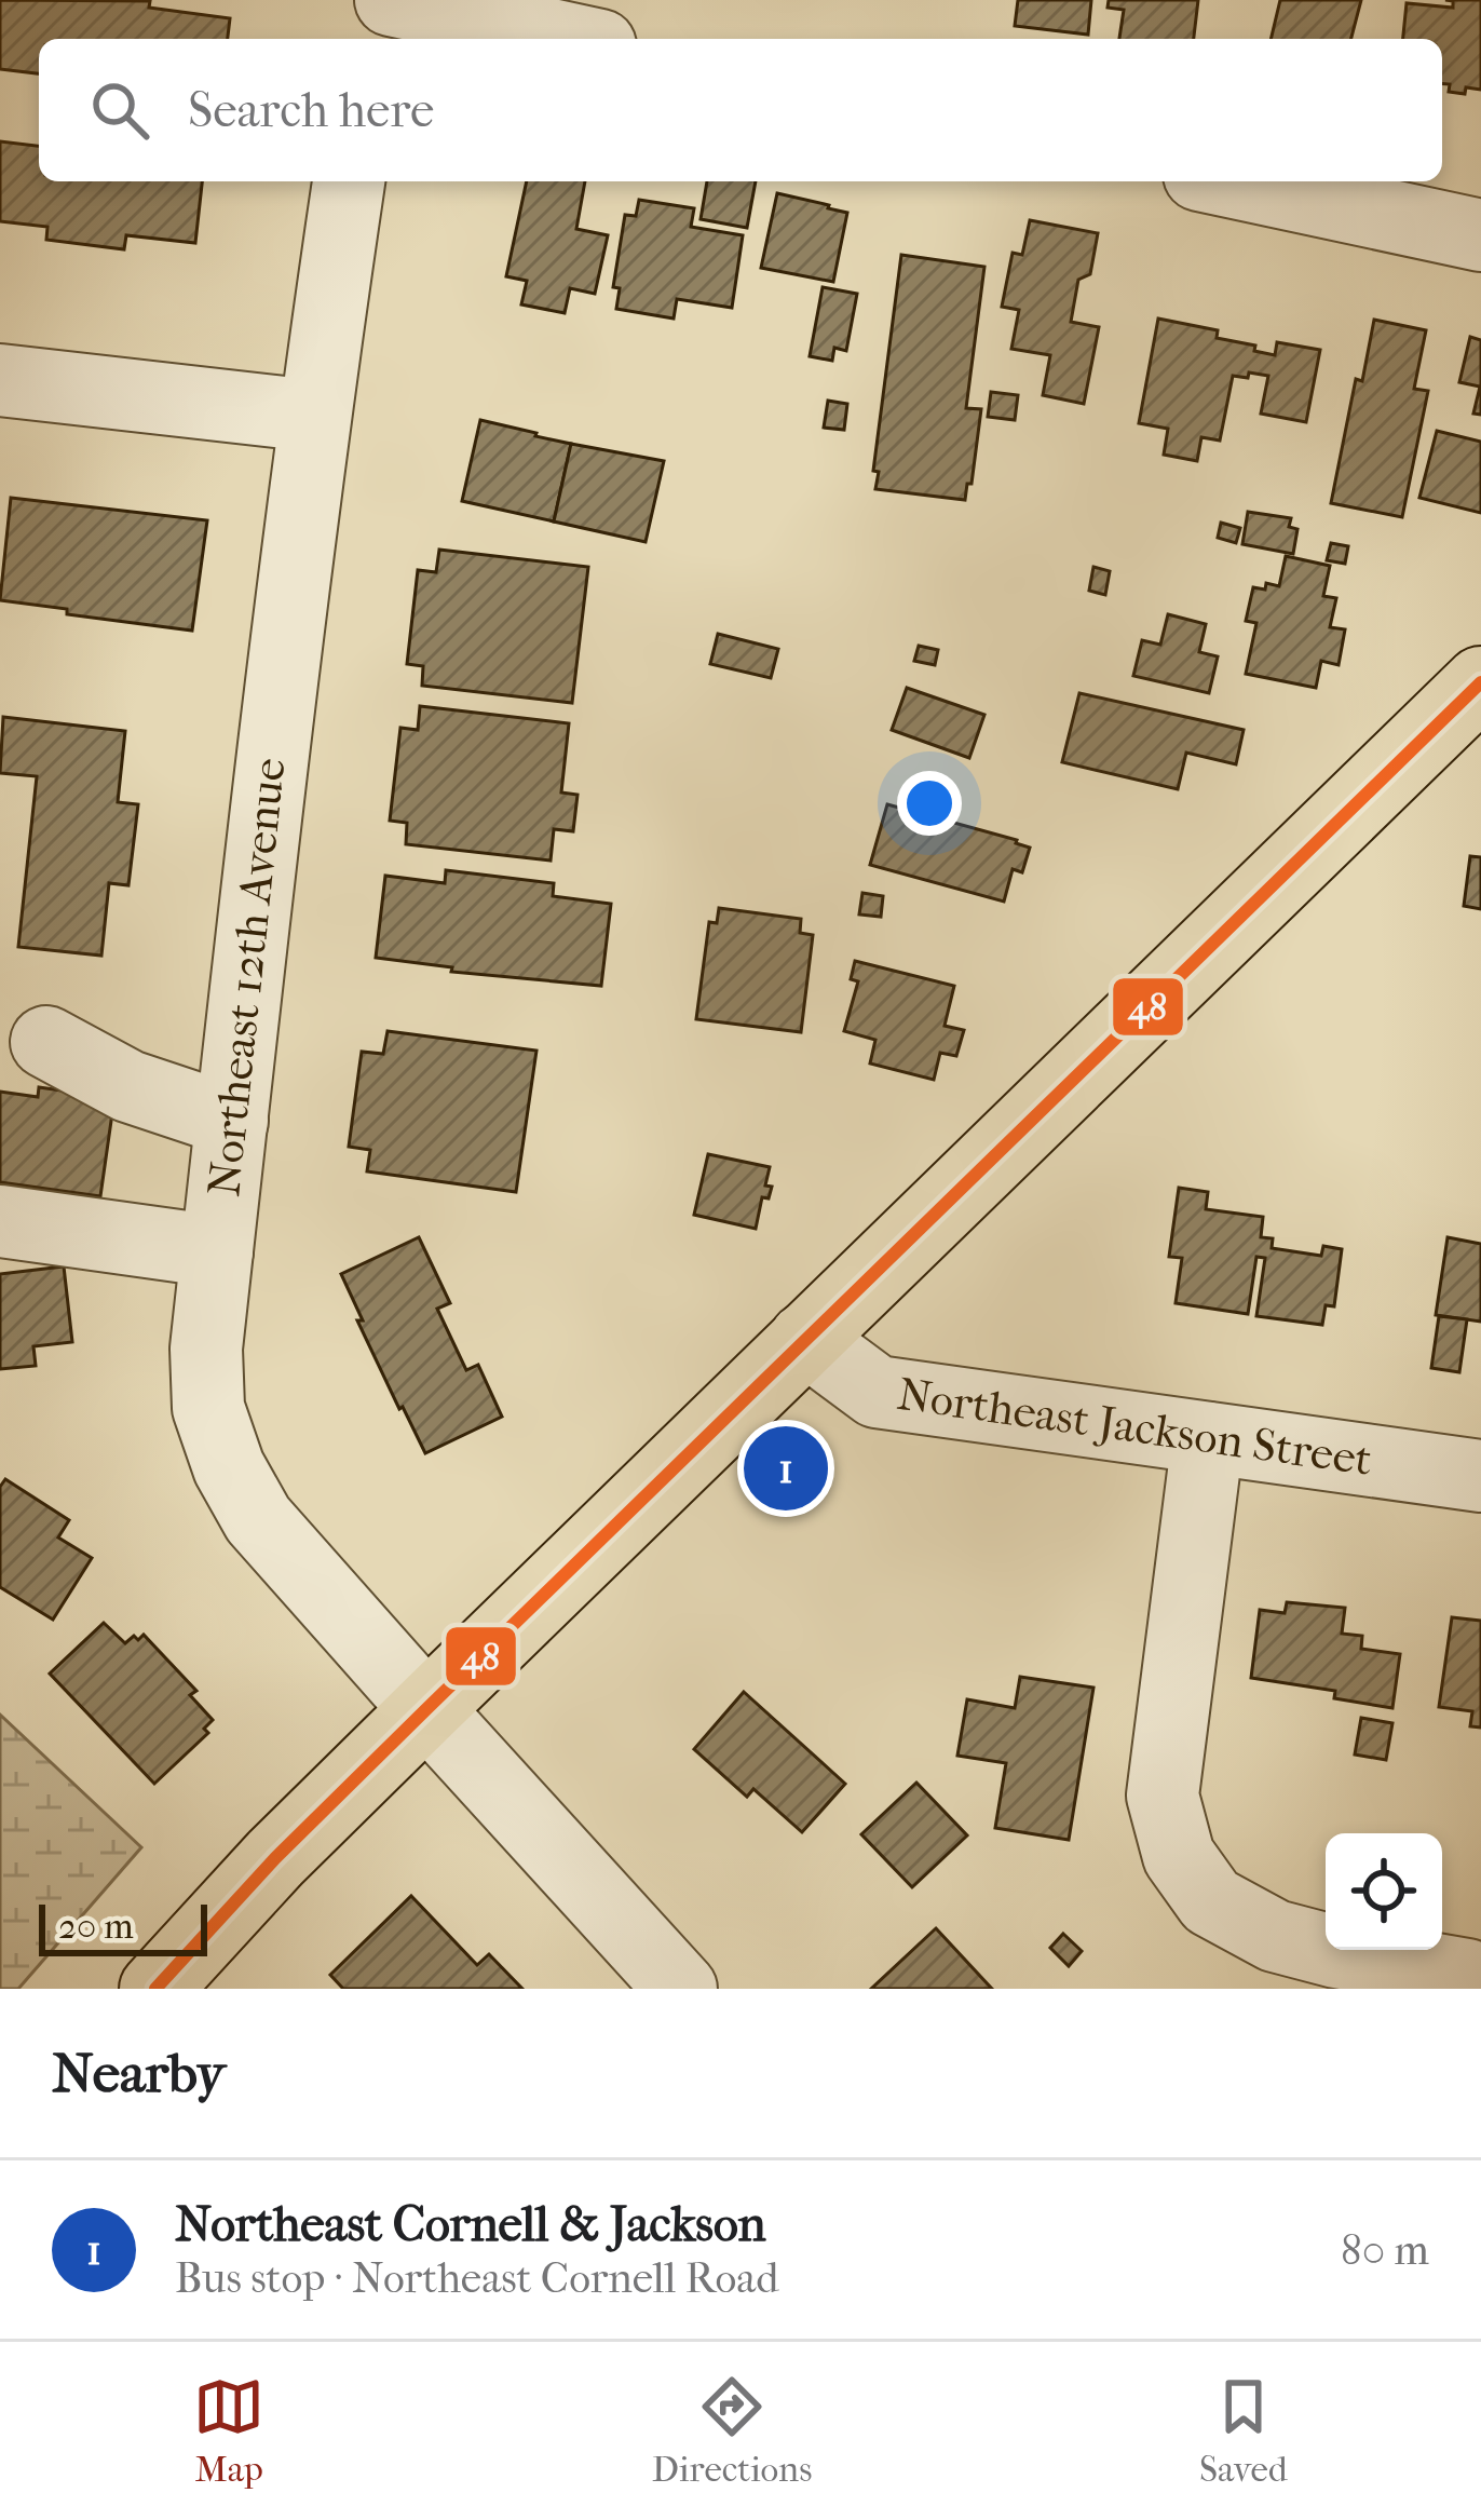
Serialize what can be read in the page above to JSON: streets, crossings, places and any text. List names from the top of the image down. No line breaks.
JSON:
{"streets":{"street":["Northeast 12th Avenue","Northeast Jackson Street"]},"lines":["transit line 48"],"scale_bar":"20 m","page":{"search":"Search here","pins":"1","scale":"20 m","heading":"Nearby","list":[{"mark":"1","name":"Northeast Cornell & Jackson","note":"Bus stop · Northeast Cornell Road","value":"80 m"}],"nav":["Map","Directions","Saved"]}}
